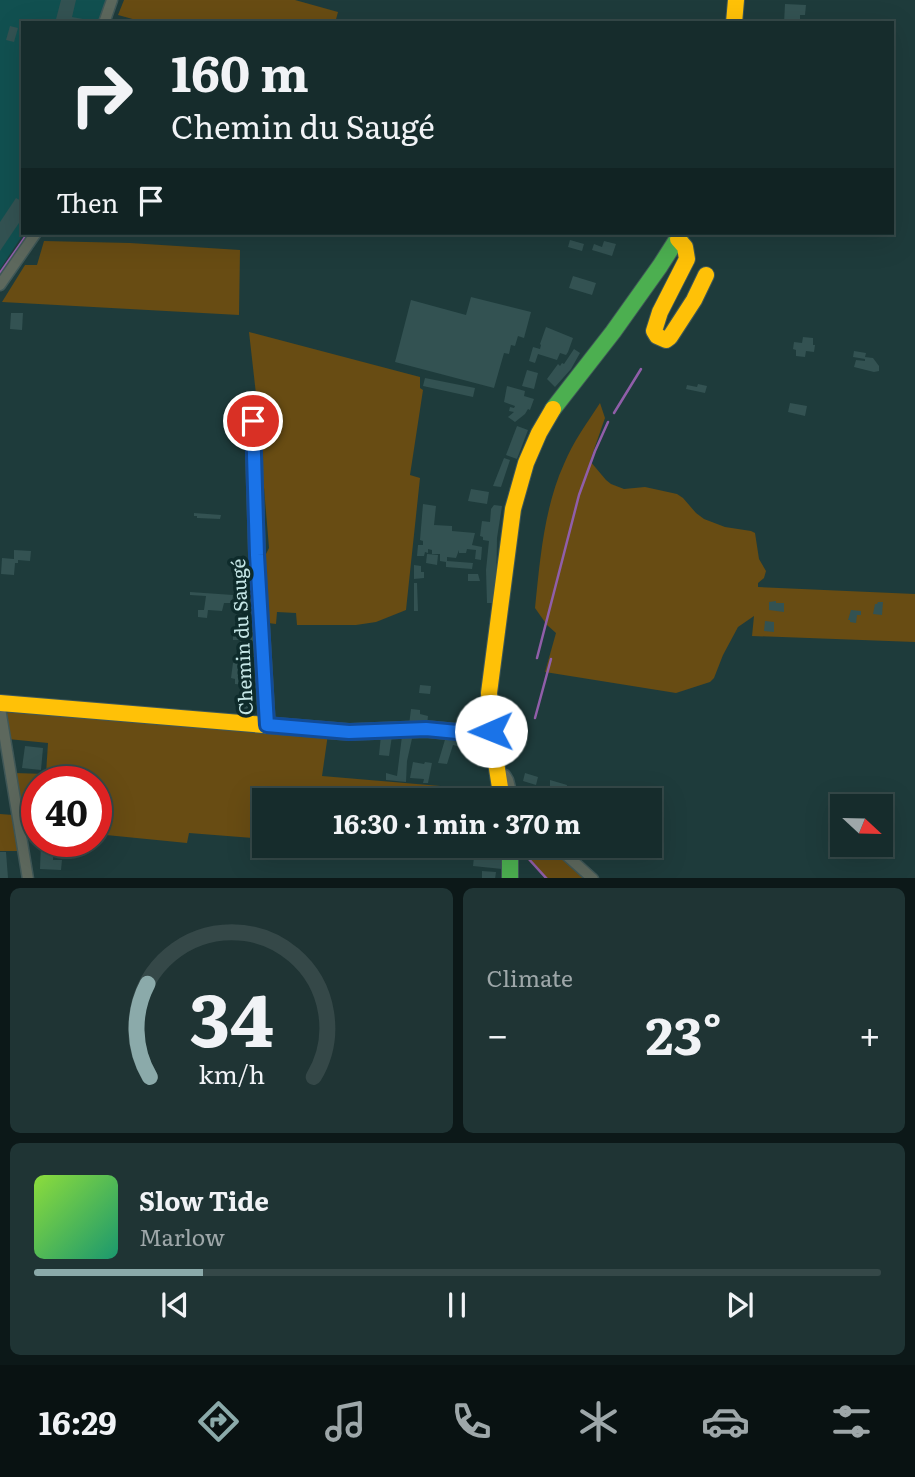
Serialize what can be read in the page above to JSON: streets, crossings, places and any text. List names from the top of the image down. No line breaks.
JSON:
{"streets":{"street":["Chemin du Saugé"]},"north":"right","page":{"turn":["160 m","Chemin du Saugé"],"then":"Then","limit":"40","trip":"16:30 · 1 min · 370 m","tile":"Climate","heat":["−","23°","+"],"song":["Slow Tide","Marlow"],"tabs":"16:29","gauge":["34","km/h"]}}
